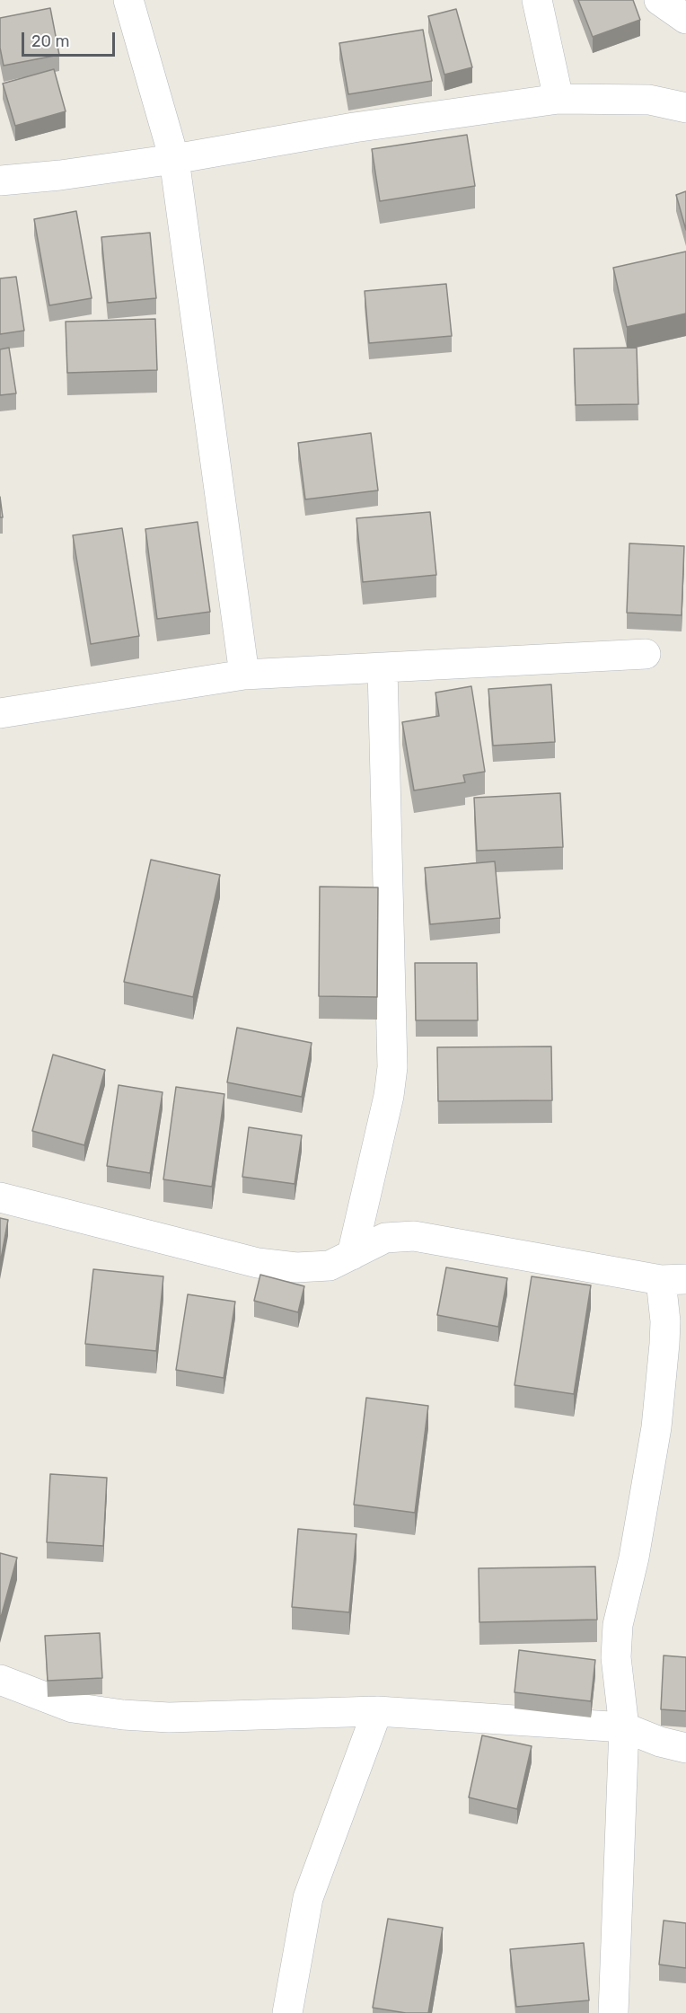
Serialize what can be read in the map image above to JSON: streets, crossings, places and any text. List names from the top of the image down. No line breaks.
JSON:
{"scale_bar":"20 m"}
